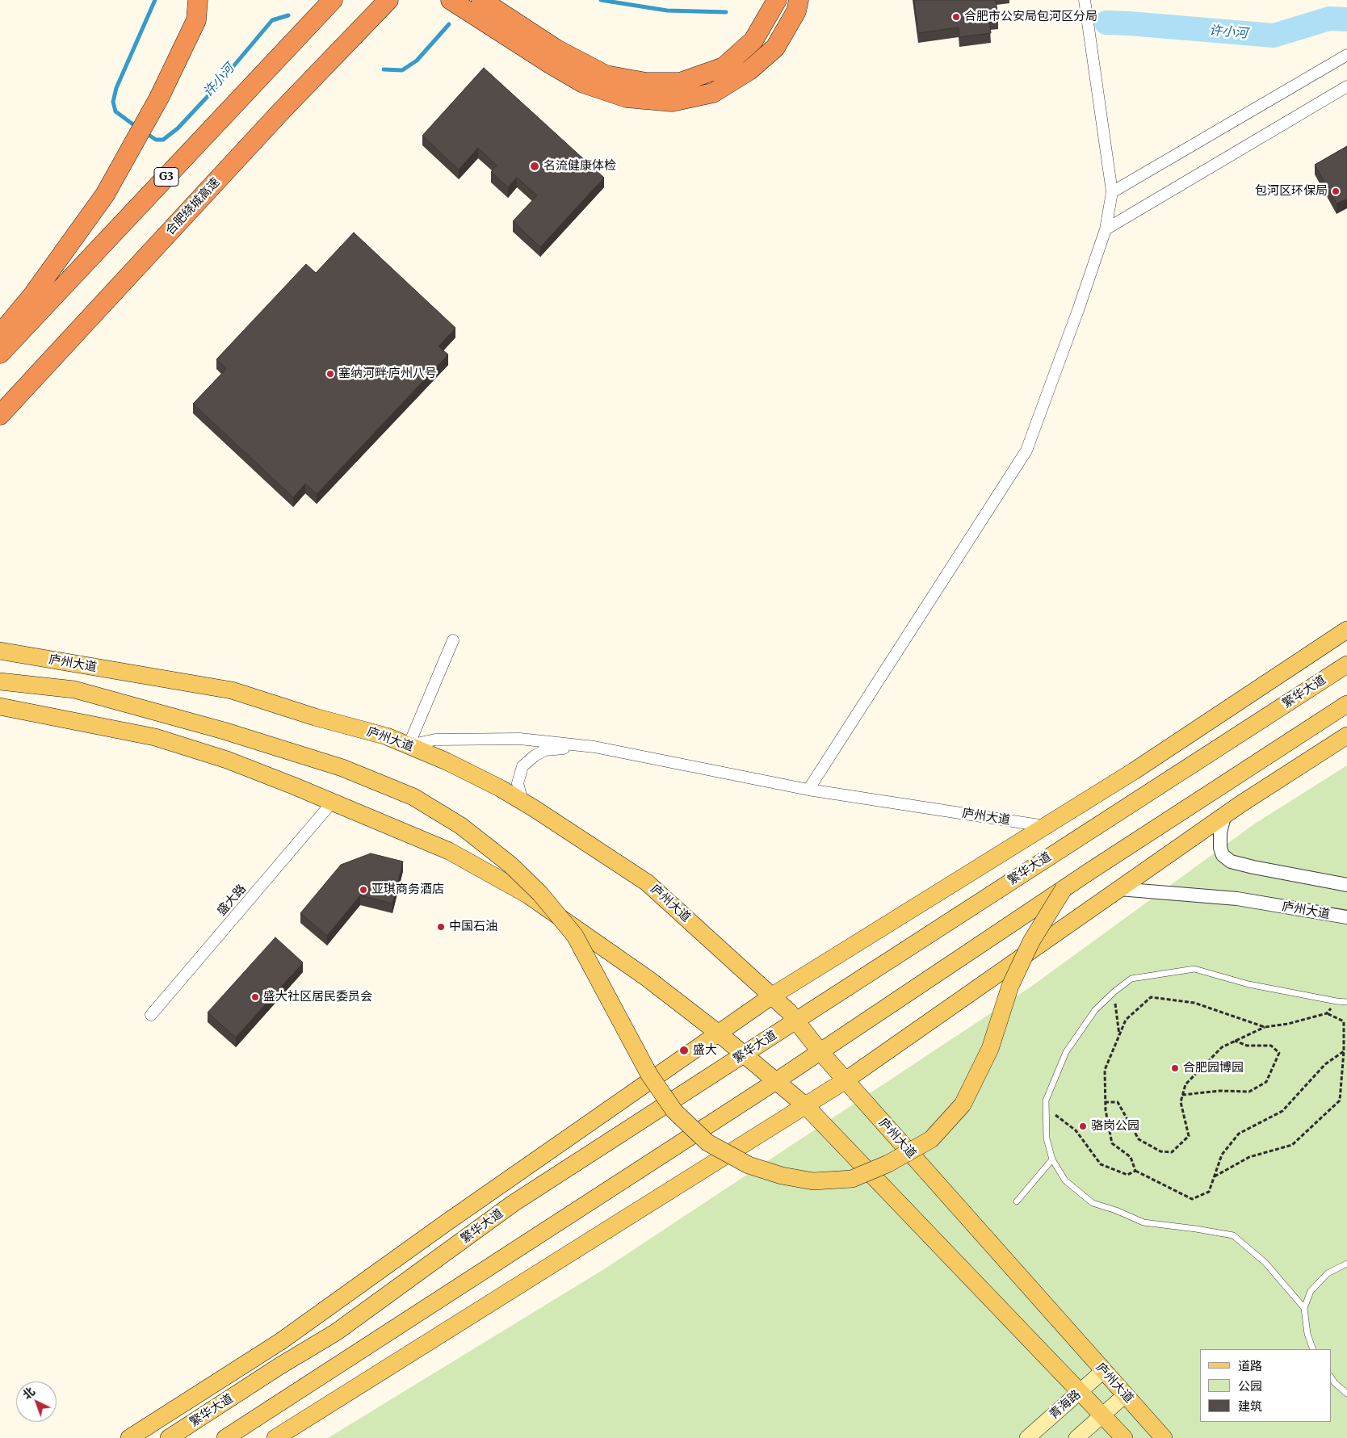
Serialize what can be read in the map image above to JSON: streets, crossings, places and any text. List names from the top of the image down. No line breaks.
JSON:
{"streets":{"highway":["G3","合肥绕城高速"],"main road":["庐州大道","繁华大道","青海路"],"street":["盛大路"]},"crossings":[["庐州大道","繁华大道"],["庐州大道","青海路"]],"water":["许小河"],"places":["合肥市公安局包河区分局","名流健康体检","包河区环保局","塞纳河畔·庐州八号","亚琪商务酒店","中国石油","盛大社区居民委员会","盛大","合肥园博园","骆岗公园"],"legend":["道路","公园","建筑"],"north":"top left"}
